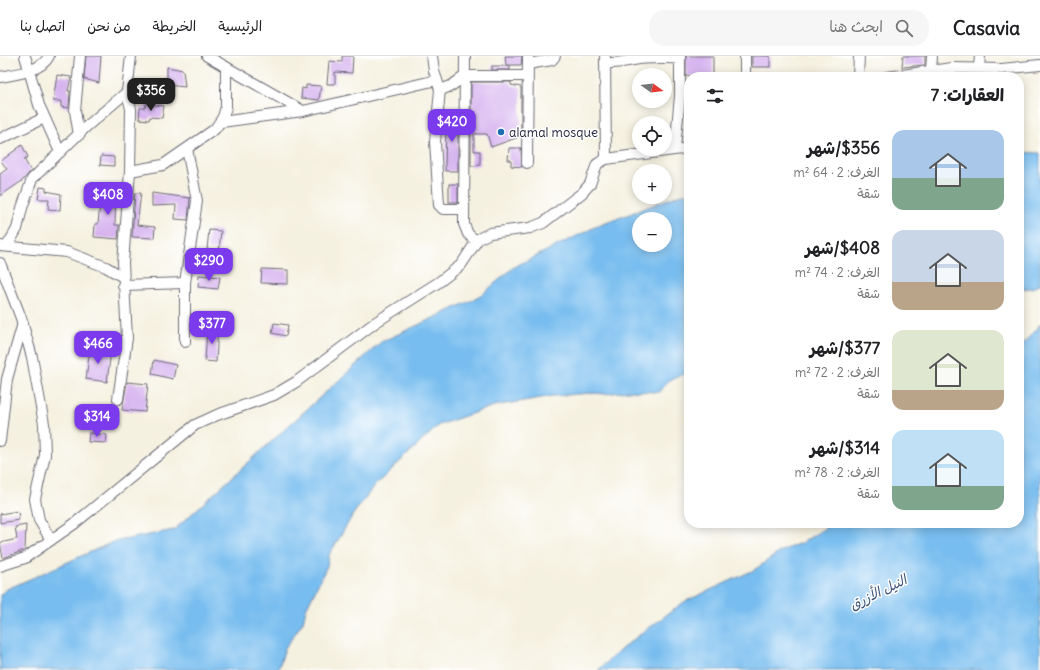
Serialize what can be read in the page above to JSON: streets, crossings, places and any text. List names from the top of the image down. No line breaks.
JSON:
{"water":["النيل الأزرق"],"places":["alamal mosque"],"north":"right","page":{"header":"Casavia","search":"ابحث هنا","nav":["الرئيسية","الخريطة","من نحن","اتصل بنا"],"map_buttons":["+","−"],"heading":"العقارات: 7","price":["$356","$420","$408","$290","$377","$466","$314"],"list":[{"name":"$356/شهر","note":"الغرف: 2 · 64 m² · شقة"},{"name":"$408/شهر","note":"الغرف: 2 · 74 m² · شقة"},{"name":"$377/شهر","note":"الغرف: 2 · 72 m² · شقة"},{"name":"$314/شهر","note":"الغرف: 2 · 78 m² · شقة"}]}}
